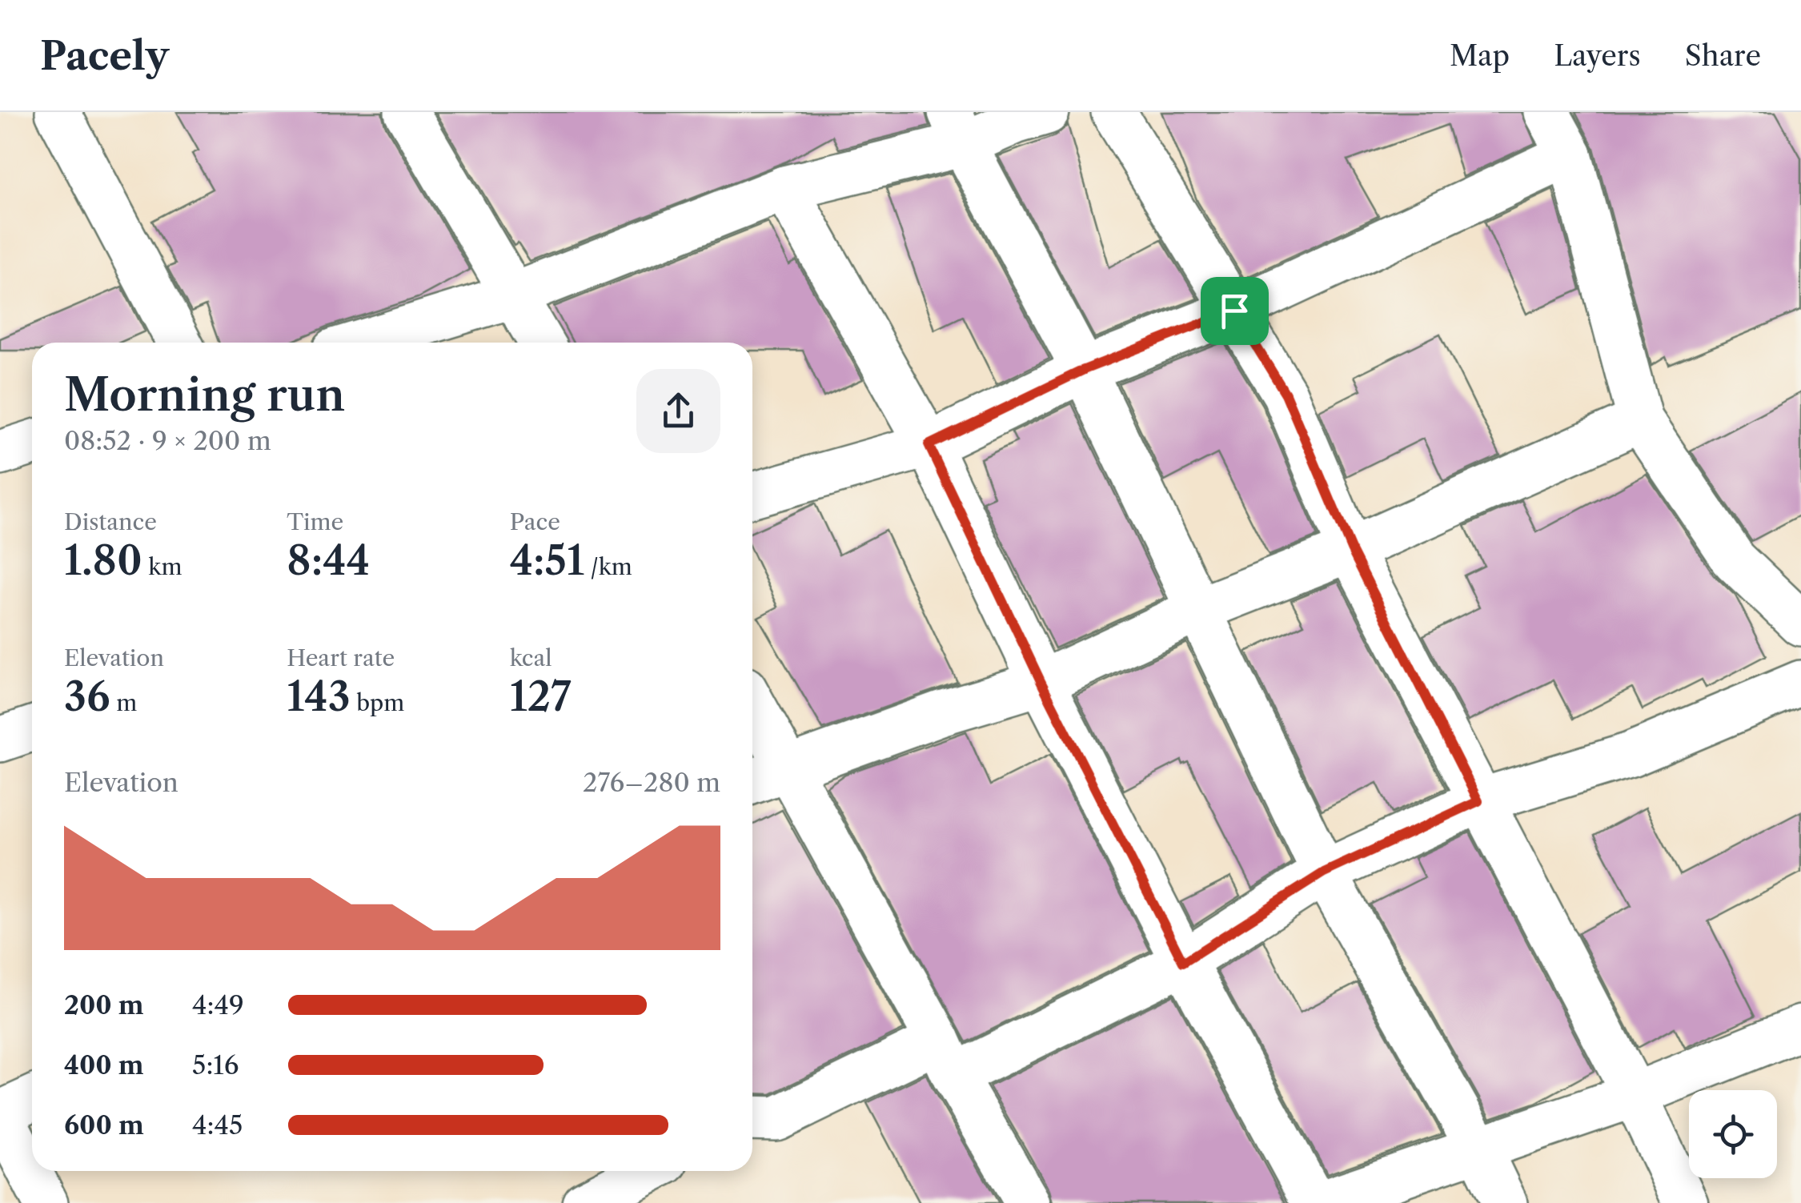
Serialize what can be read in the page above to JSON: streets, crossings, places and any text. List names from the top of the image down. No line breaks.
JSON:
{"page":{"header":"Pacely","nav":["Map","Layers","Share"],"heading":["Morning run","08:52 · 9 × 200 m"],"stats":[["Distance","1.80 km"],["Time","8:44"],["Pace","4:51 /km"],["Elevation","36 m"],["Heart rate","143 bpm"],["kcal","127"]],"chart":["Elevation","276–280 m"],"list":[{"name":"200 m","note":"4:49"},{"name":"400 m","note":"5:16"},{"name":"600 m","note":"4:45"}]}}
